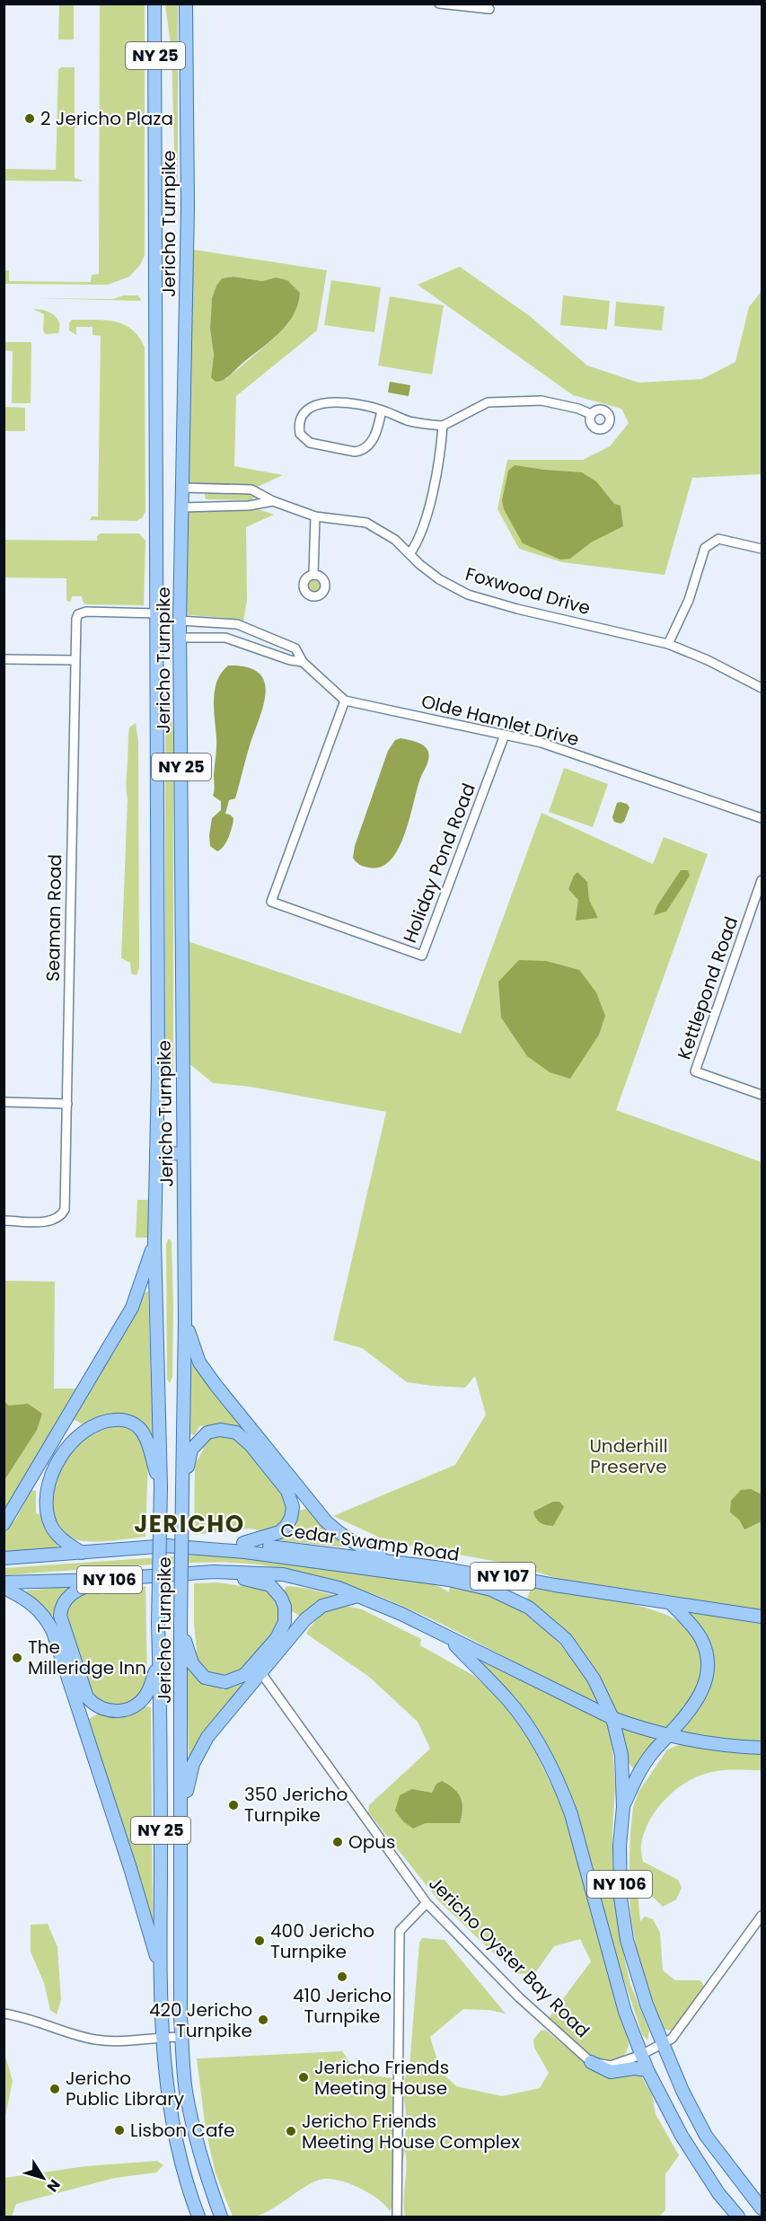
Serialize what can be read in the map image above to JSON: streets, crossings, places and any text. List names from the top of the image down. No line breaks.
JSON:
{"streets":{"main road":["NY 25","Jericho Turnpike","Cedar Swamp Road","NY 107","NY 106"],"street":["Foxwood Drive","Olde Hamlet Drive","Holiday Pond Road","Seaman Road","Kettlepond Road","Jericho Oyster Bay Road"]},"crossings":[["Jericho Turnpike","Foxwood Drive"],["Jericho Turnpike","Seaman Road"],["Olde Hamlet Drive","Holiday Pond Road"],["Cedar Swamp Road","NY 106"],["NY 106","Jericho Oyster Bay Road"]],"districts":["JERICHO"],"parks":["Underhill Preserve"],"places":["2 Jericho Plaza","The Milleridge Inn","350 Jericho Turnpike","Opus","400 Jericho Turnpike","410 Jericho Turnpike","420 Jericho Turnpike","Jericho Friends Meeting House","Jericho Public Library","Lisbon Cafe","Jericho Friends Meeting House Complex"],"north":"bottom right"}
